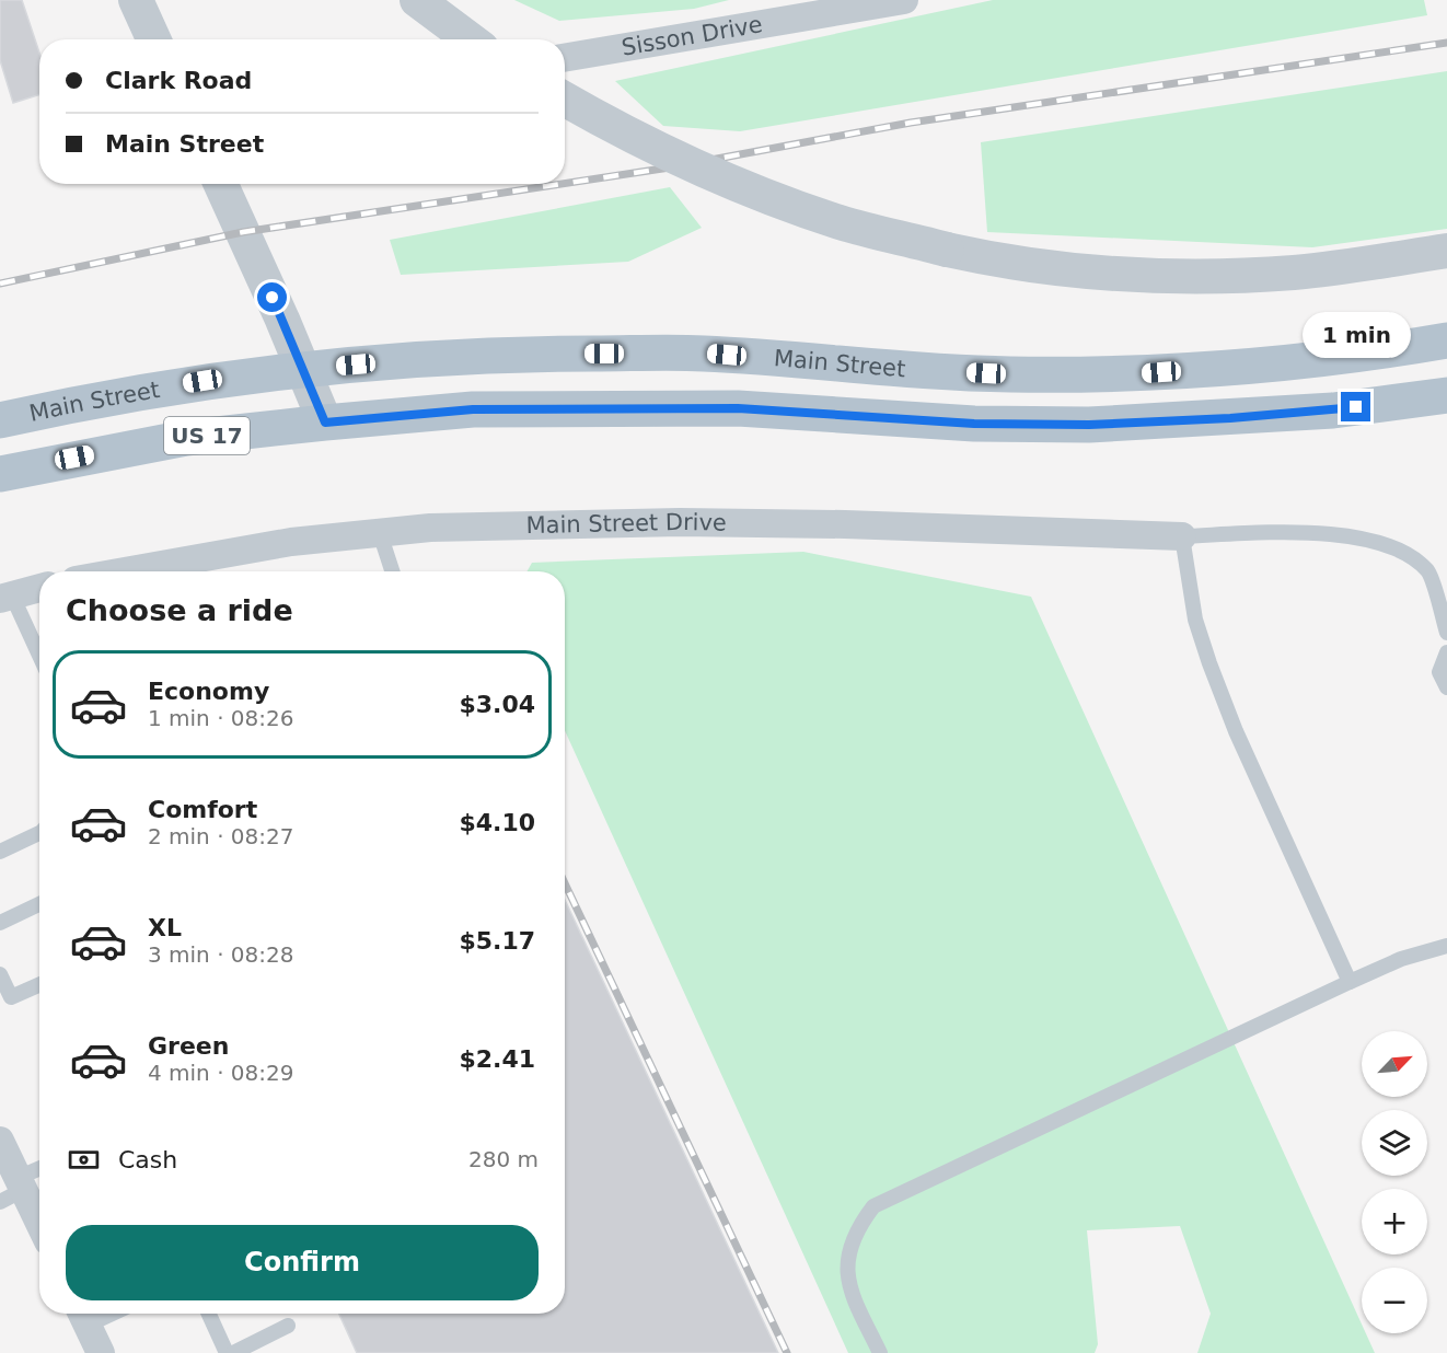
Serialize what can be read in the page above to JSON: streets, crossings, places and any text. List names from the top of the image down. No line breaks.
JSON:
{"streets":{"main road":["Main Street","US 17"],"street":["Sisson Drive","Main Street Drive"]},"north":"top right","page":{"banner":["Clark Road","Main Street"],"bubble":"1 min","heading":"Choose a ride","list":[{"name":"Economy","note":"1 min · 08:26","value":"$3.04"},{"name":"Comfort","note":"2 min · 08:27","value":"$4.10"},{"name":"XL","note":"3 min · 08:28","value":"$5.17"},{"name":"Green","note":"4 min · 08:29","value":"$2.41"}],"map_buttons":["+","−"],"pay":["Cash","280 m"],"buttons":"Confirm"}}
